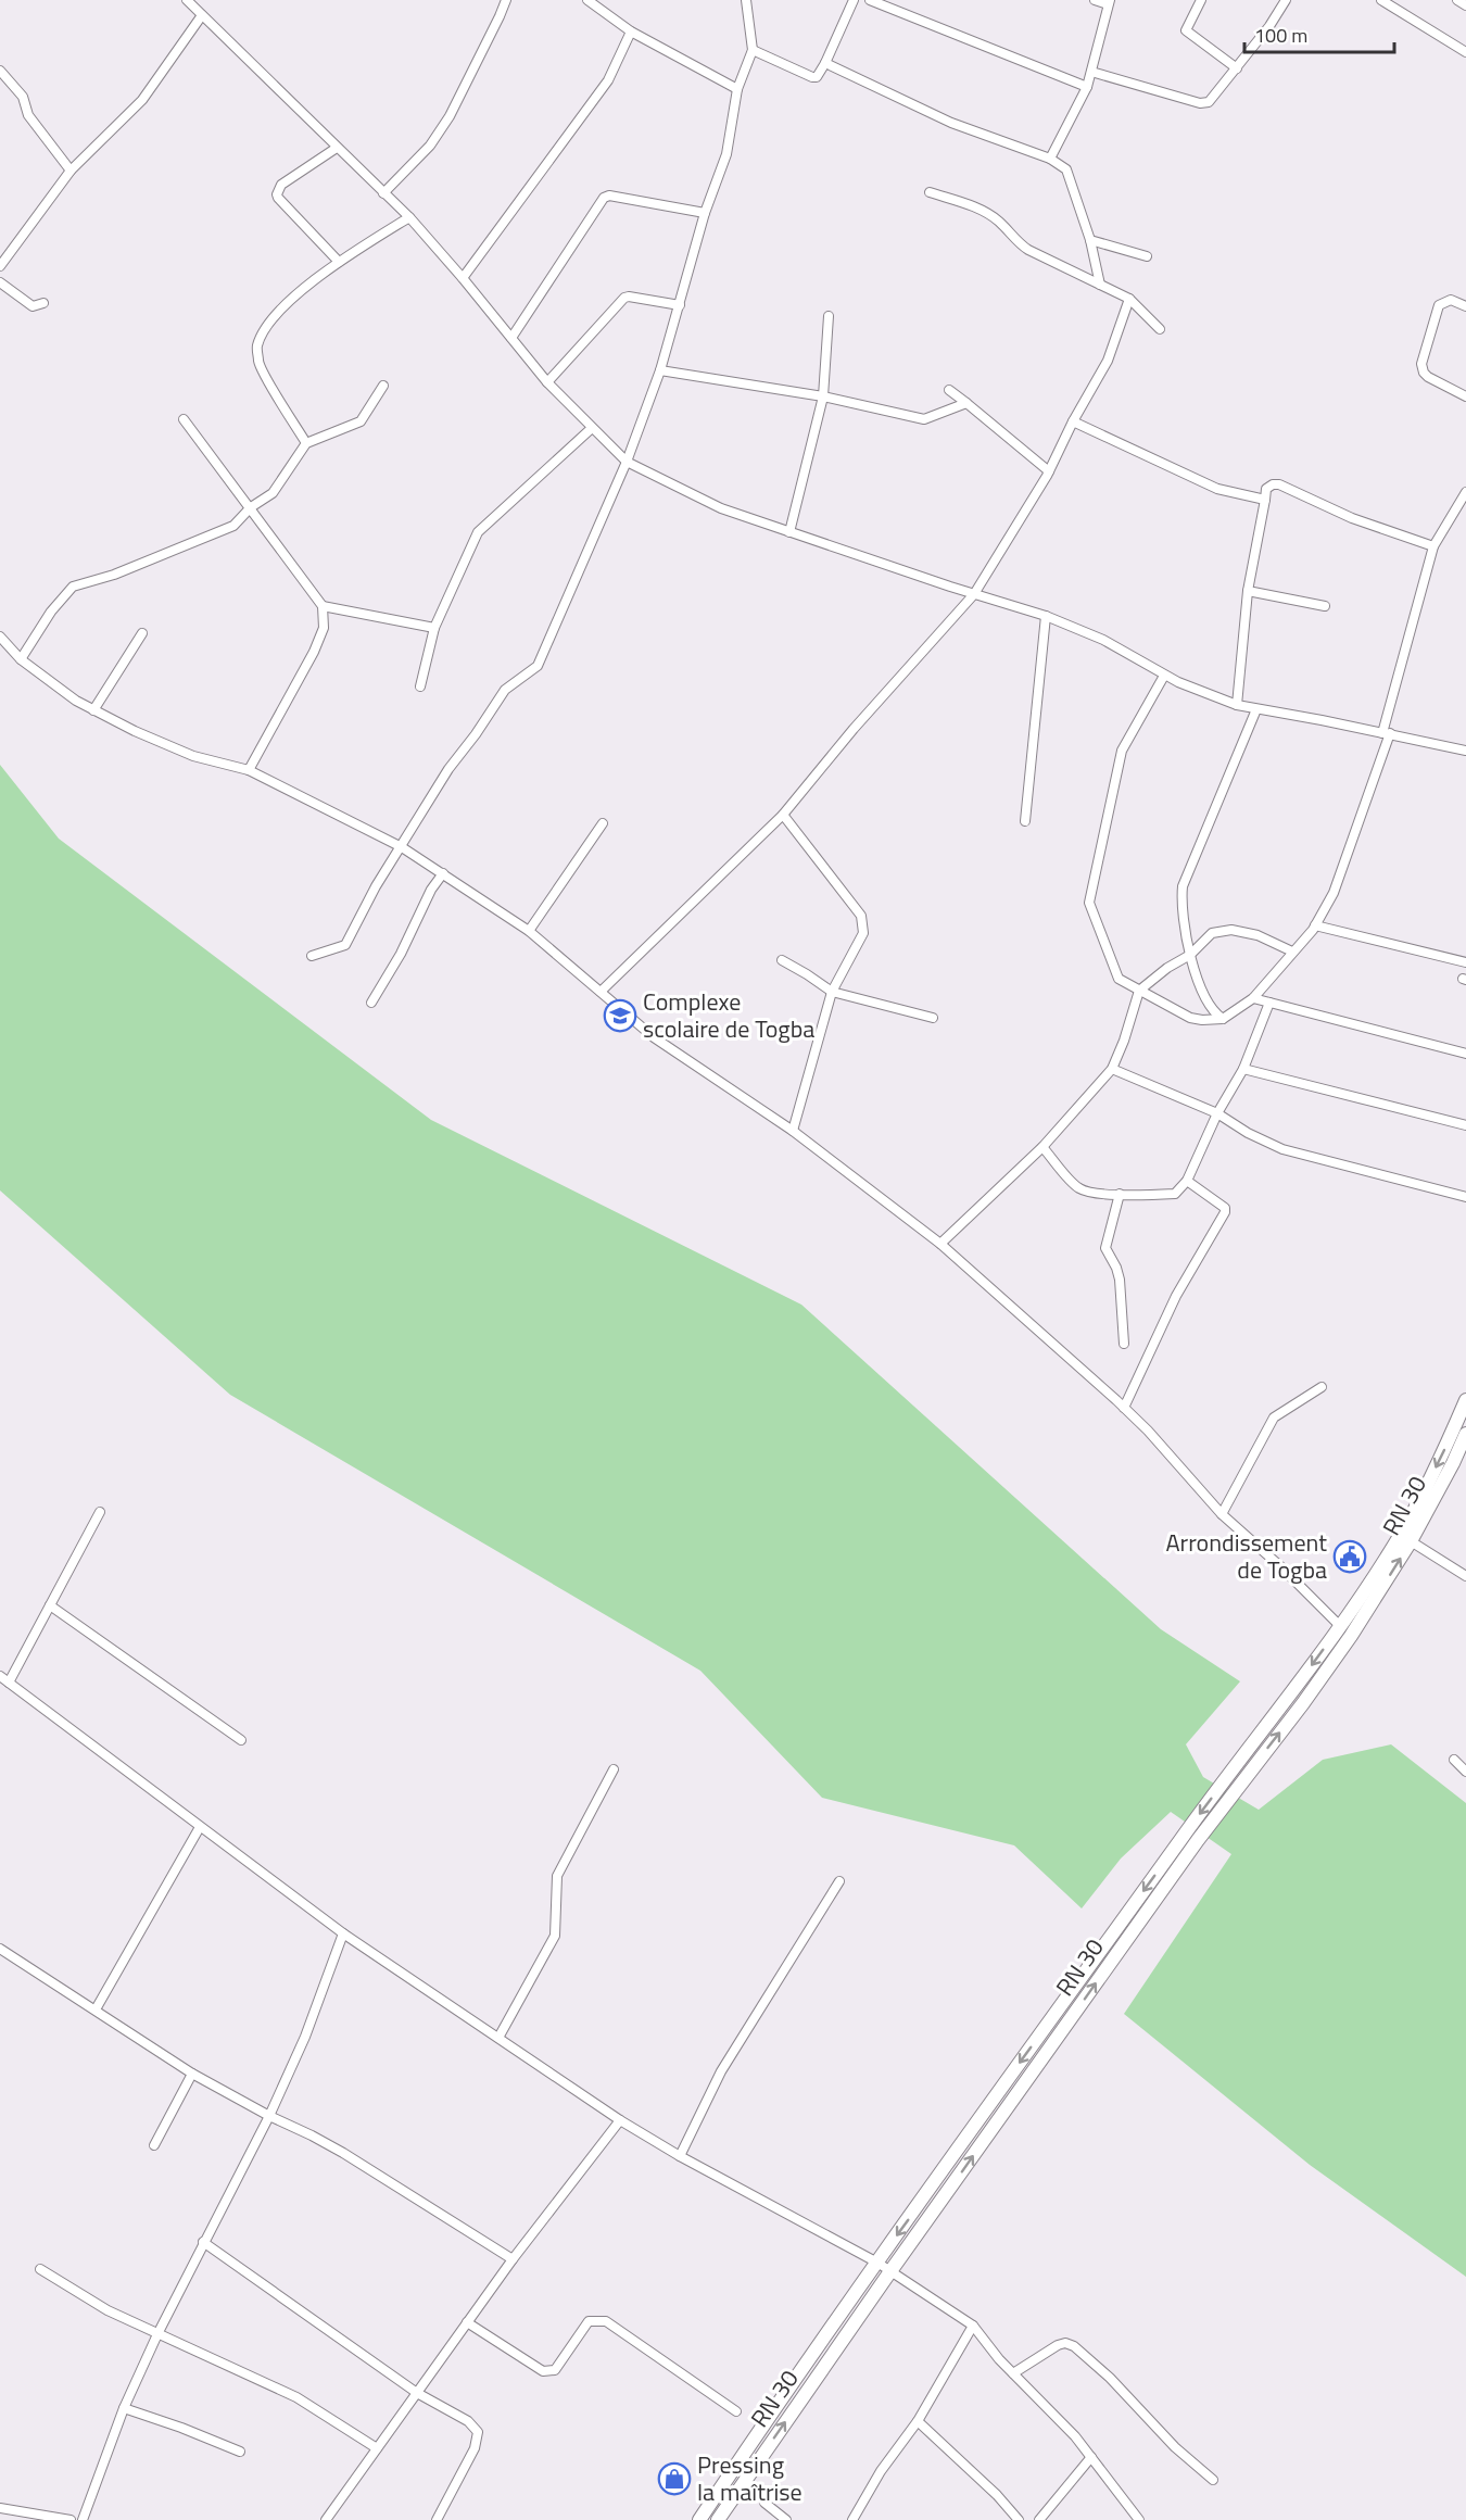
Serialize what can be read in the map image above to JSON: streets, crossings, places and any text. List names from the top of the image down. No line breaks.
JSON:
{"streets":{"main road":["RN 30"]},"places":{"school or university":["Complexe scolaire de Togba"],"public building":["Arrondissement de Togba"],"shop":["Pressing la maîtrise"]},"scale_bar":"100 m"}
